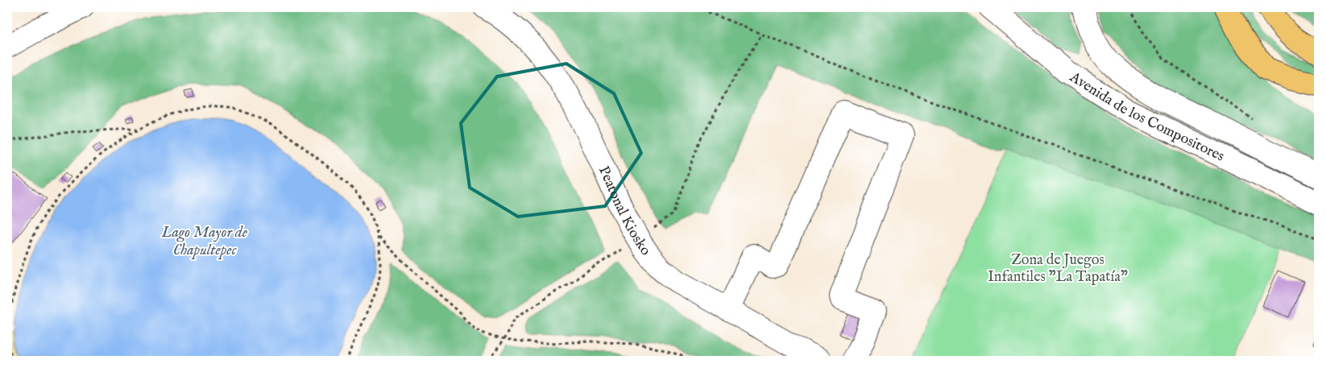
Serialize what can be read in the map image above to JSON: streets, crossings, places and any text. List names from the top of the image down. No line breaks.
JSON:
{"streets":{"street":["Avenida de los Compositores","Peatonal Kiosko"]},"water":["Lago Mayor de Chapultepec"],"parks":["Zona de Juegos Infantiles \"La Tapatía\""]}
